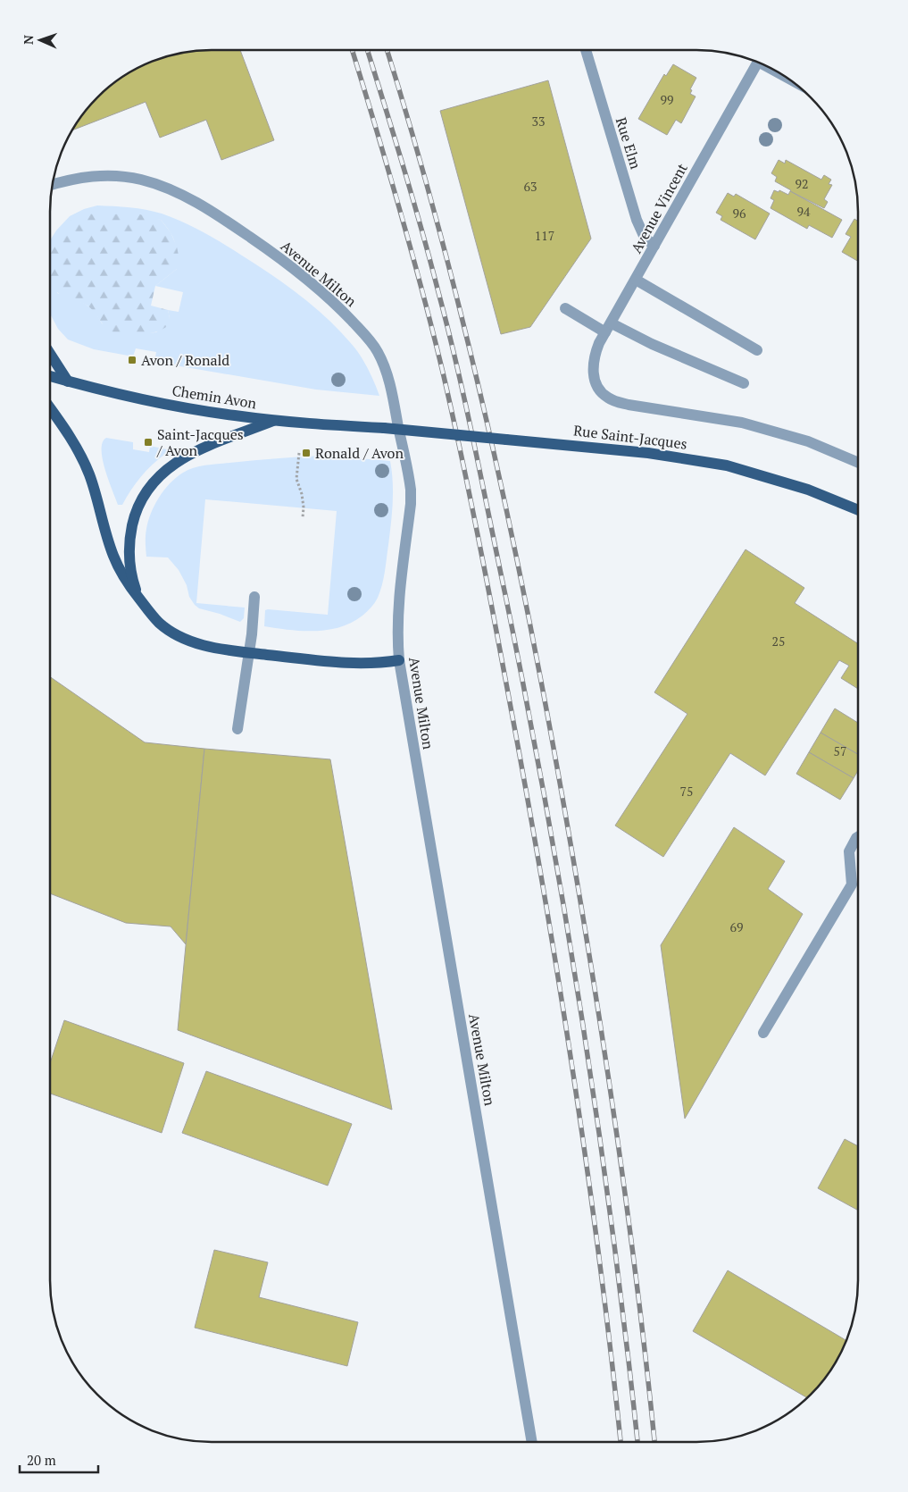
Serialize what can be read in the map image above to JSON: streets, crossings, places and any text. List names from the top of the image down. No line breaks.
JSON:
{"streets":{"main road":["Chemin Avon","Rue Saint-Jacques"],"street":["Rue Elm","Avenue Vincent","Avenue Milton"]},"crossings":[["Rue Elm","Avenue Vincent"],["Avenue Vincent","Rue Saint-Jacques"],["Chemin Avon","Rue Saint-Jacques"]],"places":{"transit":["Avon / Ronald","Saint-Jacques / Avon","Ronald / Avon"]},"house_numbers":["99","33","92","63","94","96","117","25","57","75","69"],"scale_bar":"20 m","north":"left"}
